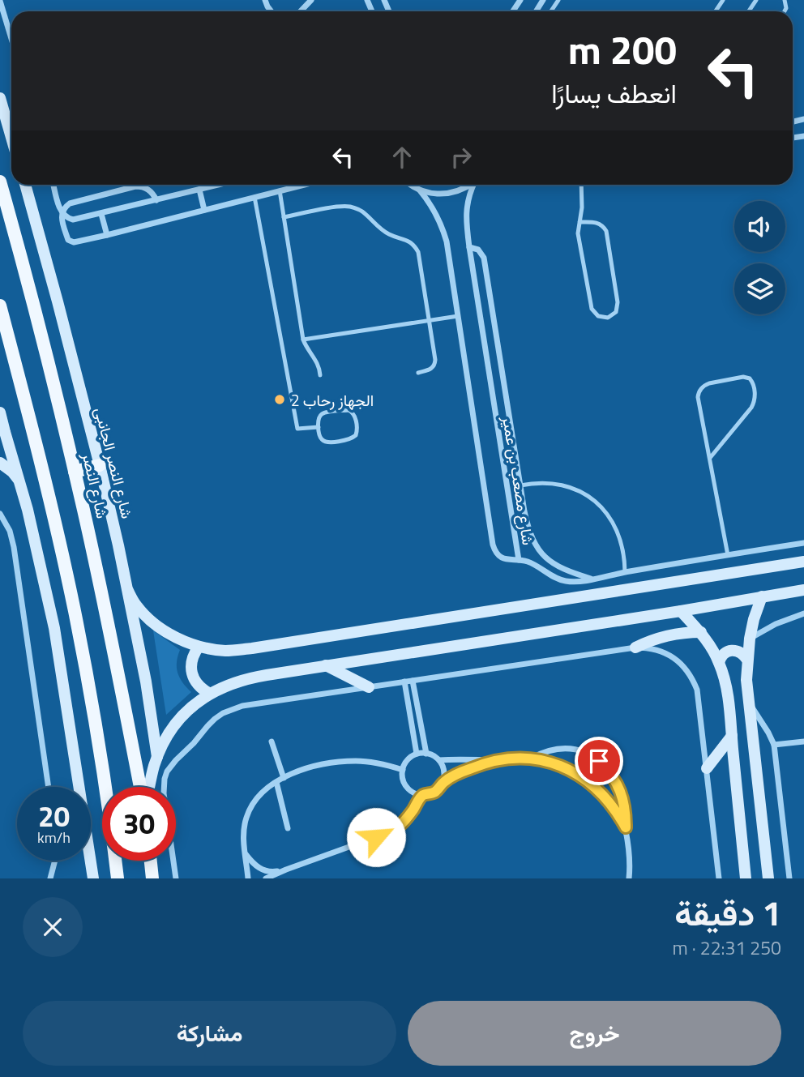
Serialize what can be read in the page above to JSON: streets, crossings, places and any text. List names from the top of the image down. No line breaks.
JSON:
{"streets":{"main road":["شارع النصر"],"street":["شارع النصر الجانبى","شارع مصعب بن عمير"]},"places":["الجهاز رحاب 2"],"page":{"turn":["200 m","انعطف يسارًا"],"speed":"20 km/h","limit":"30","heading":["1 دقيقة","250 m · 22:31"],"buttons":["خروج","مشاركة"]}}
